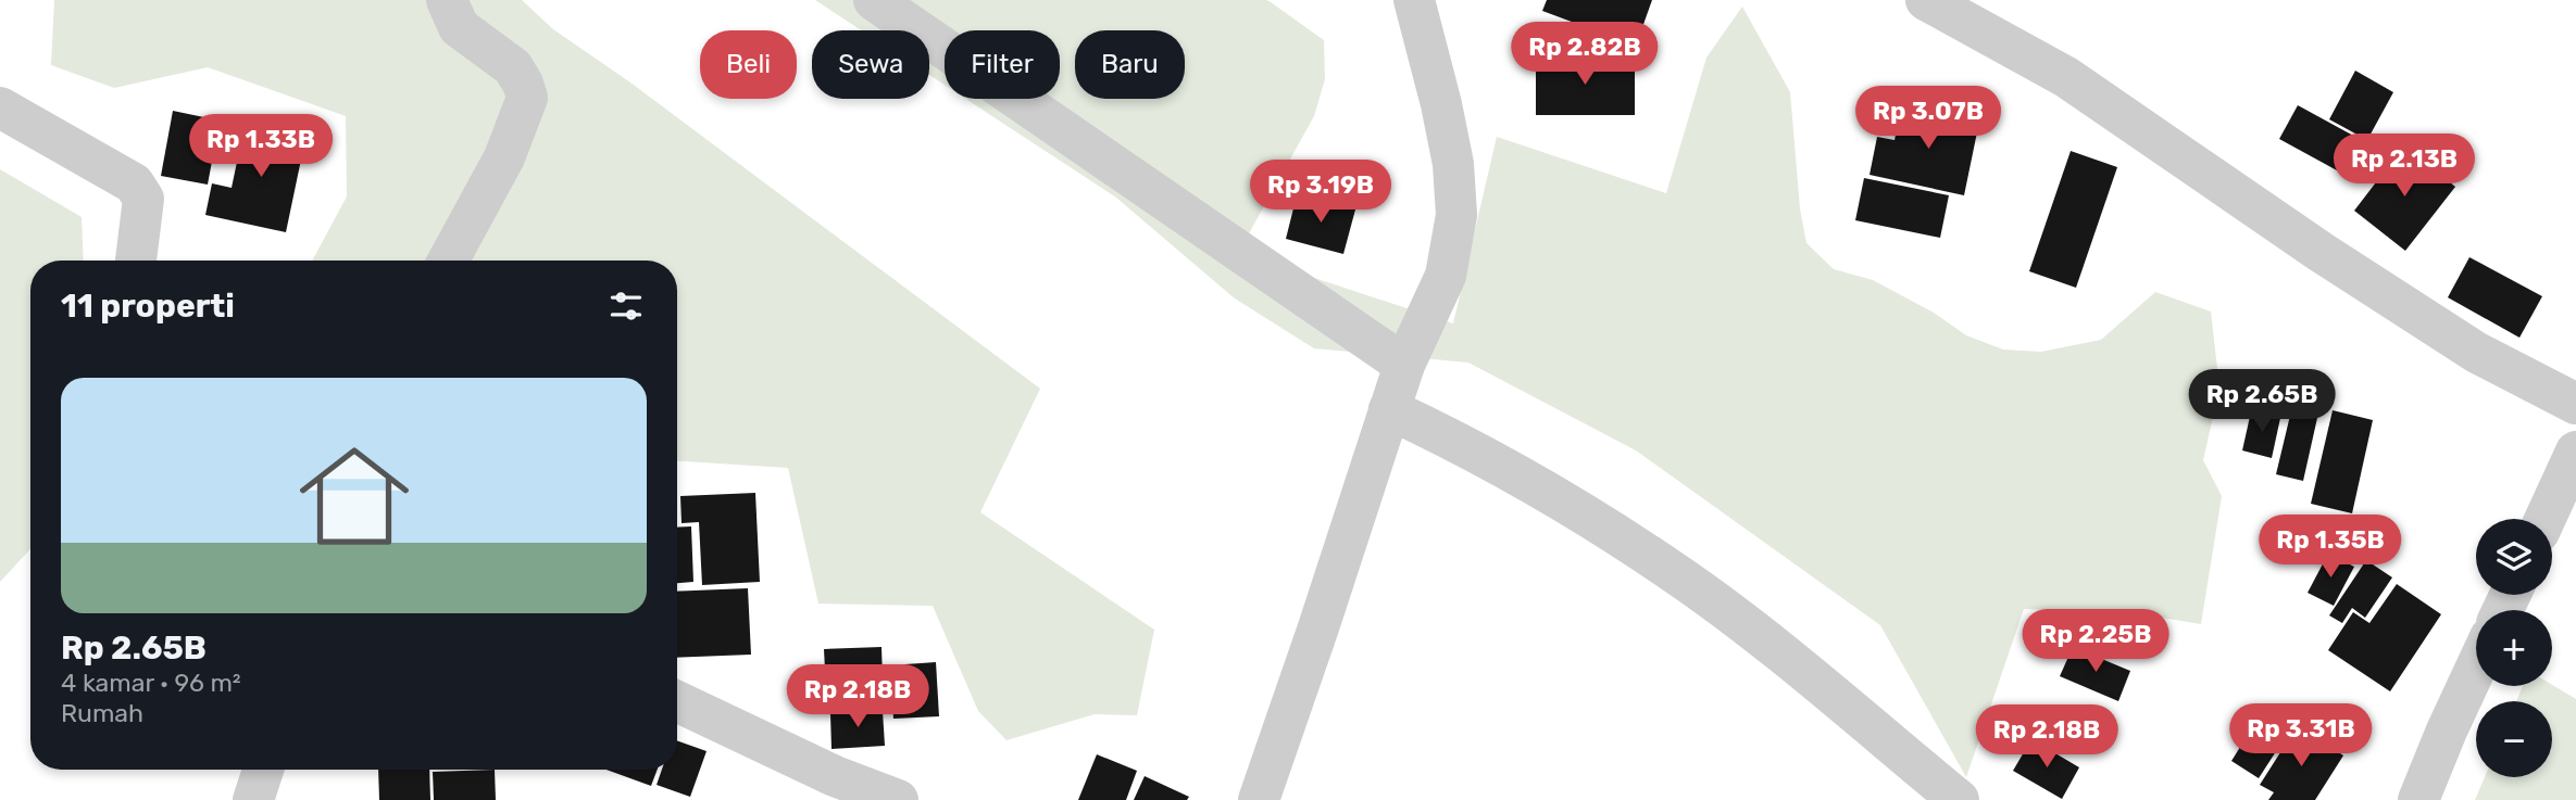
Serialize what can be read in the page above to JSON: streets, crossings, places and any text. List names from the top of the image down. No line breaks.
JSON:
{"page":{"price":["Rp 2.82B","Rp 3.07B","Rp 1.33B","Rp 2.13B","Rp 3.19B","Rp 2.65B","Rp 1.35B","Rp 2.25B","Rp 2.18B","Rp 3.31B","Rp 2.18B"],"chip":["Beli","Sewa","Filter","Baru"],"heading":"11 properti","list":[{"name":"Rp 2.65B","note":"4 kamar · 96 m² · Rumah"}],"map_buttons":["+","−"]}}
